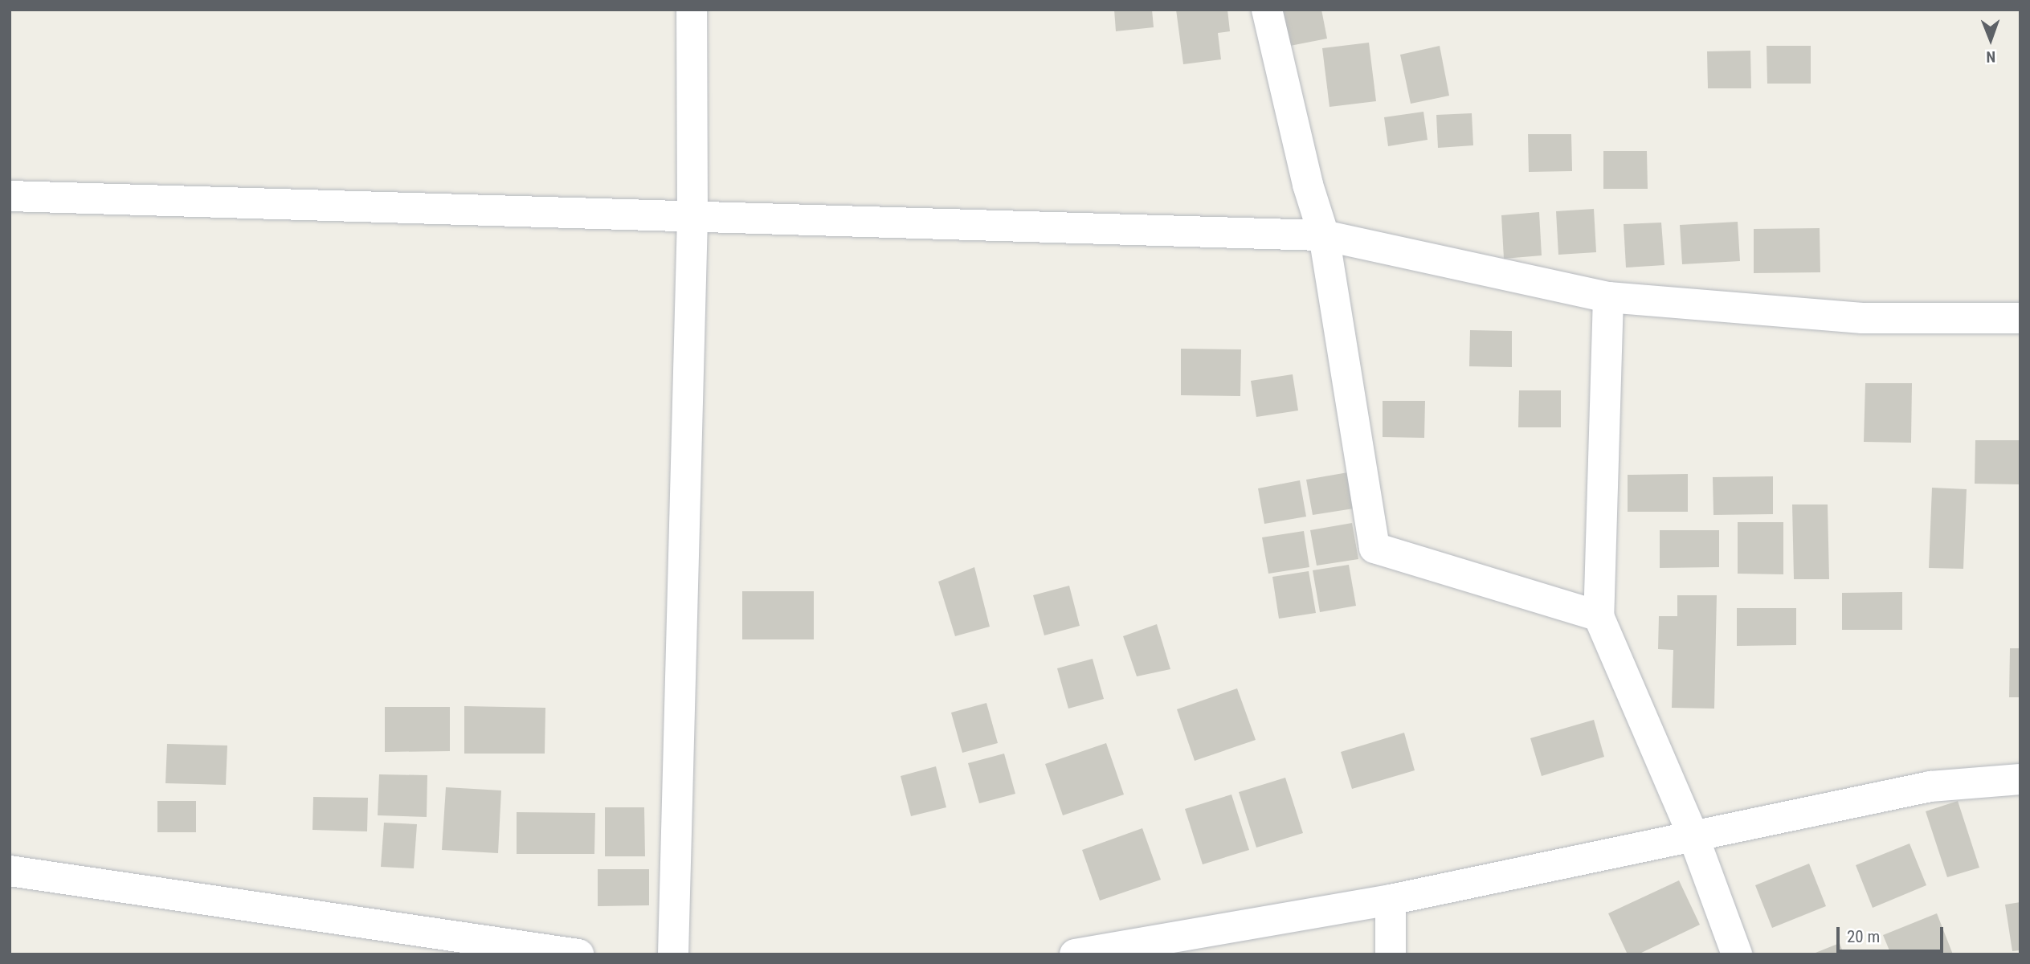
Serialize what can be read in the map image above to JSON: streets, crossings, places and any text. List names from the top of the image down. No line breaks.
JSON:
{"scale_bar":"20 m","north":"bottom"}
